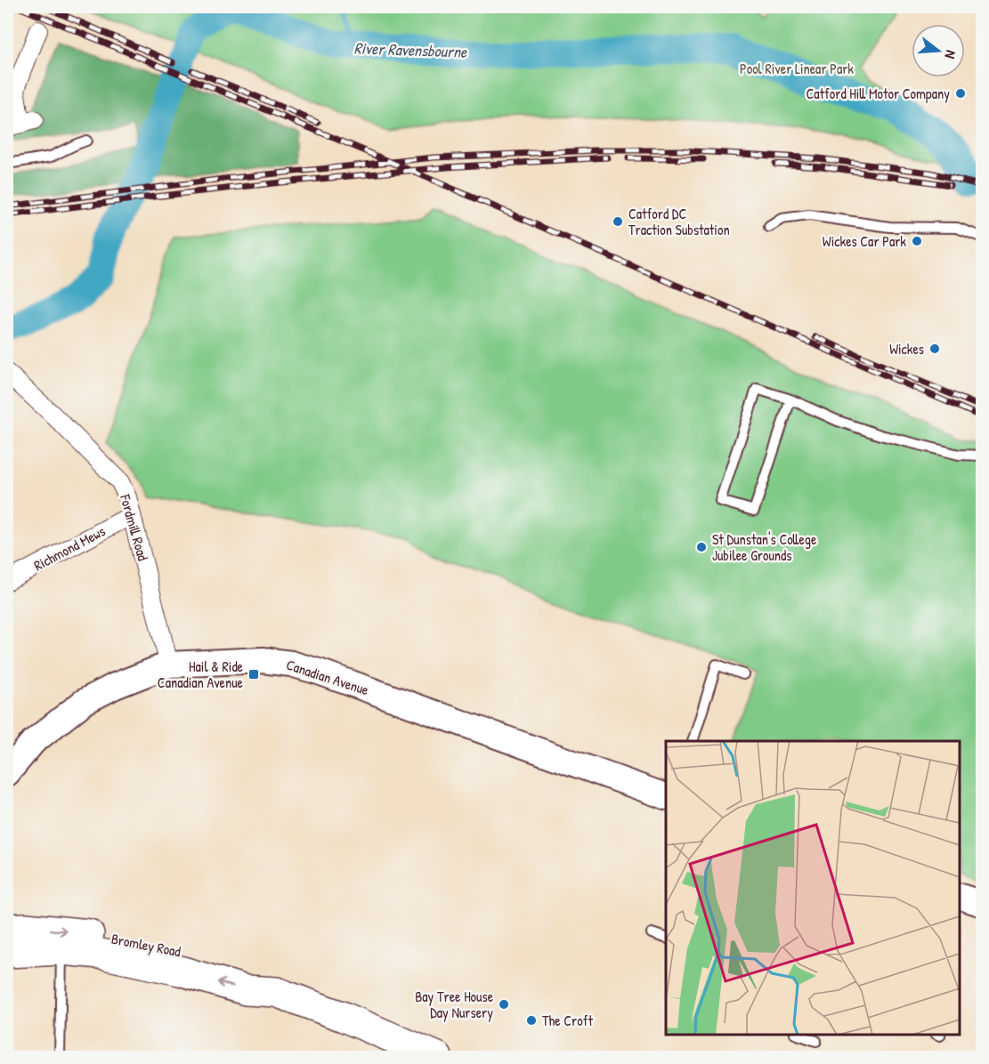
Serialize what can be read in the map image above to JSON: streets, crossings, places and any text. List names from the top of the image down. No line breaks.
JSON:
{"streets":{"highway":["Bromley Road"],"street":["Fordmill Road","Richmond Mews","Canadian Avenue"]},"crossings":[["Fordmill Road","Richmond Mews"],["Fordmill Road","Canadian Avenue"]],"water":["River Ravensbourne"],"parks":["Pool River Linear Park"],"places":{"other":["Catford Hill Motor Company","Catford DC Traction Substation","Wickes Car Park","Wickes","St Dunstan's College Jubilee Grounds","Bay Tree House Day Nursery","The Croft"],"transit":["Hail & Ride Canadian Avenue"]},"north":"right"}
